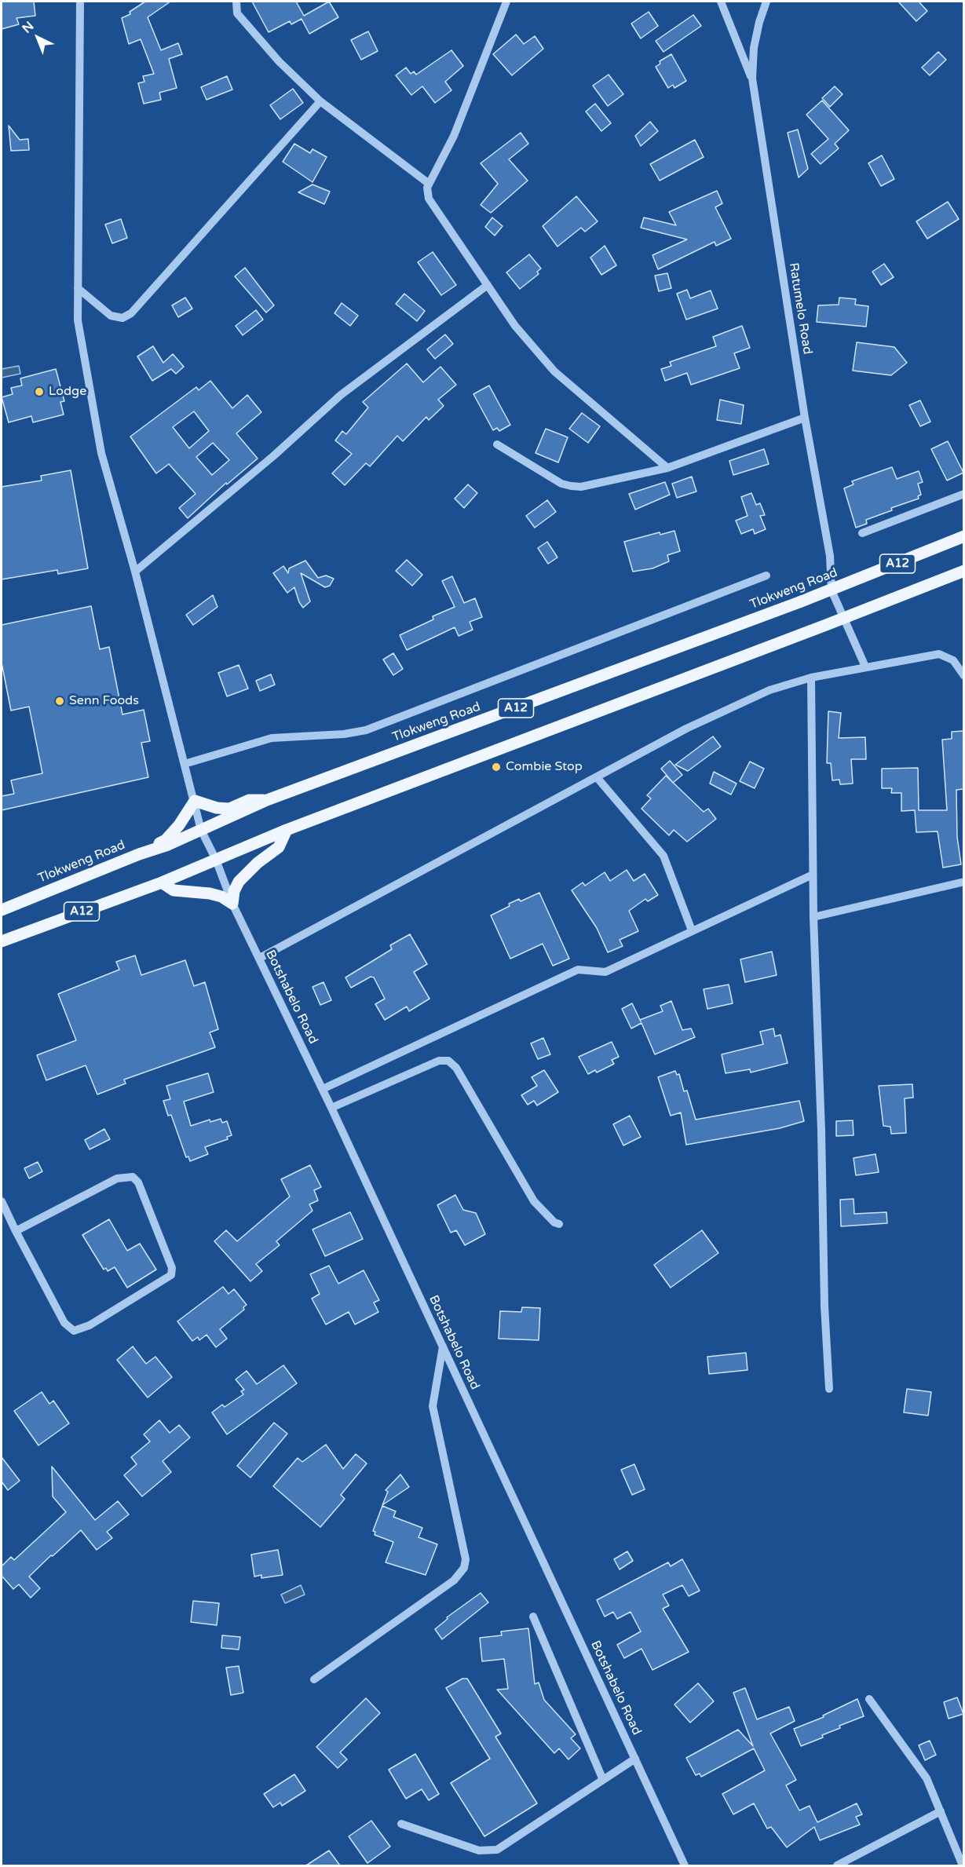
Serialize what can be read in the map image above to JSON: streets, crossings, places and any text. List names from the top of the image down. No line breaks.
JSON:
{"streets":{"main road":["A12","Tlokweng Road"],"street":["Ratumelo Road","Botshabelo Road"]},"crossings":[["Ratumelo Road","A12"],["Ratumelo Road","Tlokweng Road"],["A12","Botshabelo Road"],["Tlokweng Road","Botshabelo Road"]],"places":["Lodge","Senn Foods","Combie Stop"],"north":"top left"}
